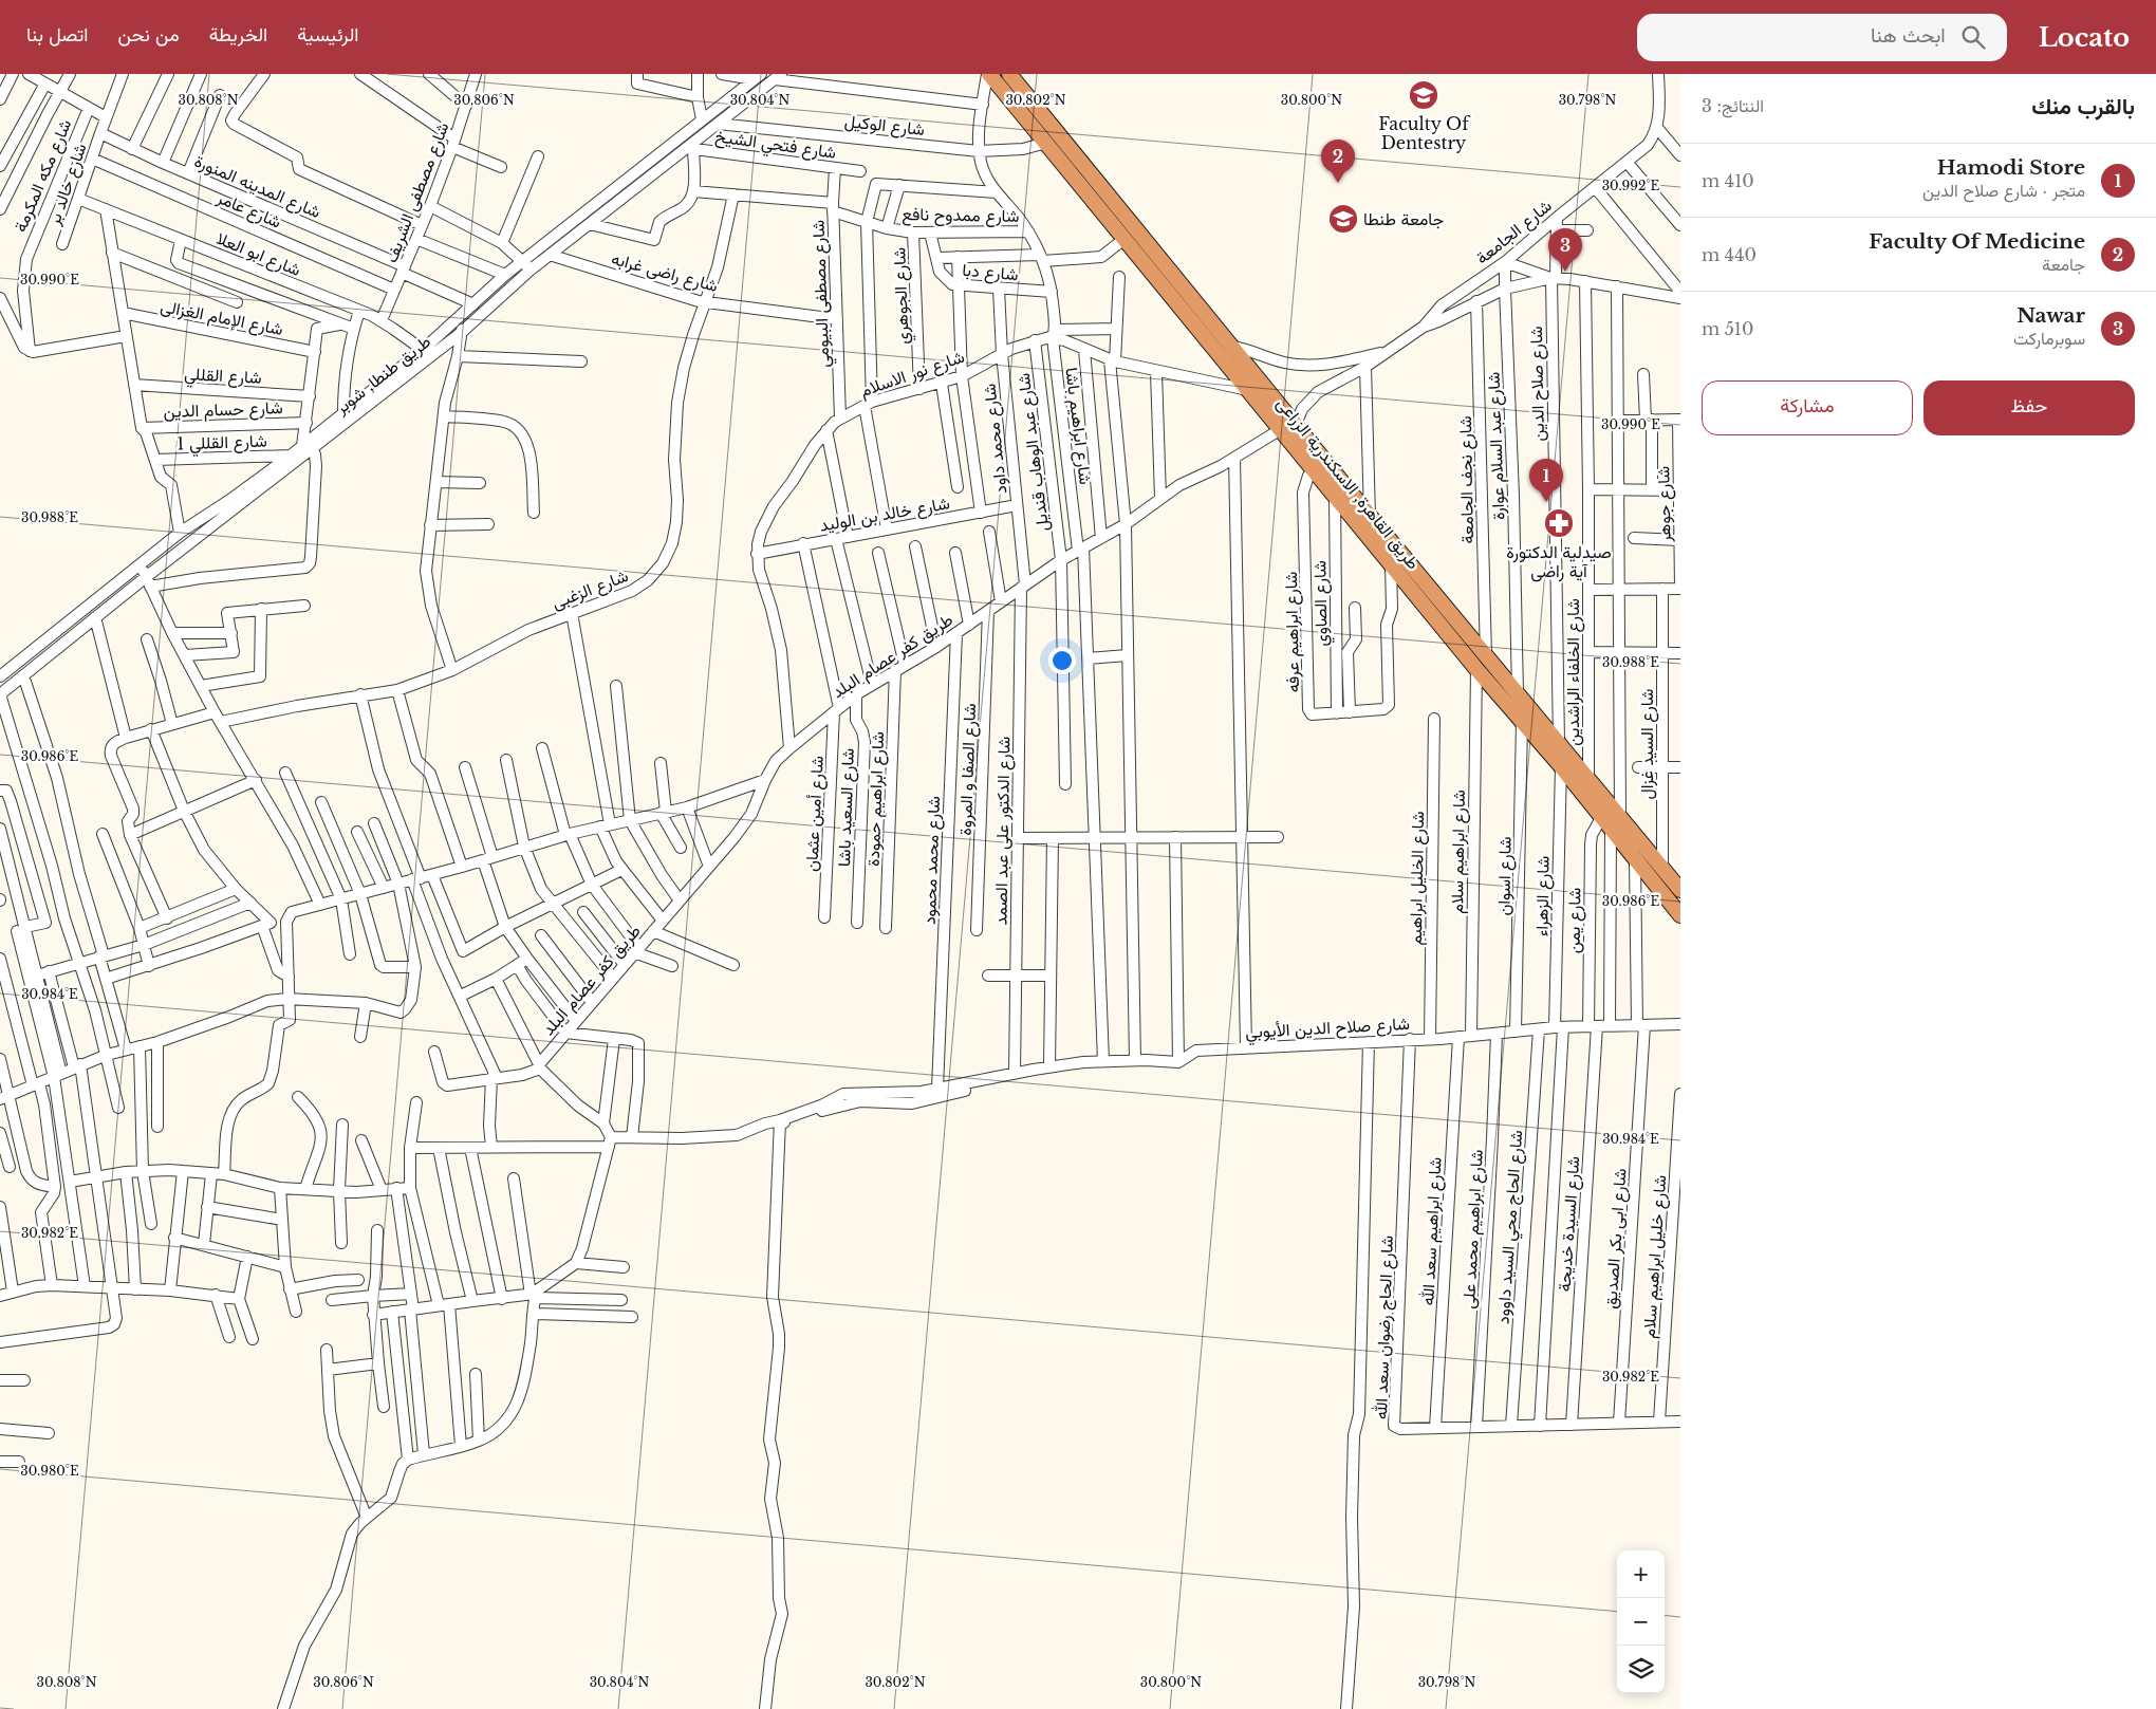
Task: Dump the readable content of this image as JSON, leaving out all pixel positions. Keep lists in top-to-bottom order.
{
  "streets": {
    "highway": ["طريق القاهرة, الاسكندرية الزراعى"],
    "street": [
      "شارع الوكيل",
      "شارع فتحي الشيخ",
      "شارع مكه المكرمة",
      "شارع خالد بر",
      "شارع المدينه المنورة",
      "شارع مصطفى الشريف",
      "شارع عامر",
      "شارع ممدوح نافع",
      "شارع الجامعة",
      "شارع ابو العلا",
      "شارع راضى غرابه",
      "شارع دبا",
      "شارع مصطفى البيومي",
      "شارع الجوهري",
      "شارع الإمام الغزالى",
      "شارع نور الاسلام",
      "طريق طنطا, شوبر",
      "شارع القللي",
      "شارع صلاح الدين",
      "شارع حسام الدين",
      "شارع ابراهيم باشا",
      "شارع محمد داود",
      "شارع القللي 1",
      "شارع عبد السلام عوارة",
      "شارع عبد الوهاب قنديل",
      "شارع نجف الجامعة",
      "شارع جوهر",
      "شارع خالد بن الوليد",
      "شارع الزغبى",
      "شارع الصاوي",
      "شارع ابراهيم عرفه",
      "طريق كفر عصام البلد",
      "شارع الخلفاء الراشدين",
      "شارع السيد غزال",
      "شارع الصفا و المروة",
      "شارع ابراهيم حمودة",
      "شارع السعيد باشا",
      "شارع أمين عثمان",
      "شارع الدكتور على عبد الصمد",
      "شارع ابراهيم سلام",
      "شارع محمد محمود",
      "شارع اسوان",
      "شارع الخليل ابراهيم",
      "شارع الزهراء",
      "شارع يمن",
      "شارع صلاح الدين الأيوبي",
      "شارع السيدة خديجة",
      "شارع الحاج محي السيد داوود",
      "شارع ابراهيم محمد على",
      "شارع ابراهيم سعد الله",
      "شارع ابى بكر الصديق",
      "شارع خليل ابراهيم سلام",
      "شارع الحاج رضوان سعد الله"
    ]
  },
  "crossings": [
    ["شارع الوكيل", "طريق طنطا, شوبر"],
    ["شارع الوكيل", "شارع ابراهيم باشا"],
    ["شارع الوكيل", "طريق القاهرة, الاسكندرية الزراعى"],
    ["شارع فتحي الشيخ", "شارع مصطفى البيومي"],
    ["شارع فتحي الشيخ", "طريق طنطا, شوبر"],
    ["شارع خالد بر", "شارع المدينه المنورة"],
    ["شارع خالد بر", "شارع عامر"],
    ["شارع خالد بر", "شارع ابو العلا"],
    ["شارع المدينه المنورة", "شارع مصطفى الشريف"],
    ["شارع المدينه المنورة", "طريق طنطا, شوبر"],
    ["شارع مصطفى الشريف", "شارع عامر"],
    ["شارع مصطفى الشريف", "شارع ابو العلا"],
    ["شارع ممدوح نافع", "شارع دبا"],
    ["شارع ممدوح نافع", "شارع مصطفى البيومي"],
    ["شارع ممدوح نافع", "شارع الجوهري"],
    ["شارع ممدوح نافع", "شارع ابراهيم باشا"],
    ["شارع ممدوح نافع", "شارع الزغبى"],
    ["شارع الجامعة", "شارع صلاح الدين"],
    ["شارع الجامعة", "شارع عبد السلام عوارة"],
    ["شارع الجامعة", "طريق القاهرة, الاسكندرية الزراعى"],
    ["شارع ابو العلا", "طريق طنطا, شوبر"],
    ["شارع راضى غرابه", "شارع مصطفى البيومي"],
    ["شارع راضى غرابه", "طريق طنطا, شوبر"],
    ["شارع راضى غرابه", "شارع الزغبى"],
    ["شارع دبا", "شارع ابراهيم باشا"],
    ["شارع دبا", "شارع محمد داود"],
    ["شارع مصطفى البيومي", "شارع نور الاسلام"],
    ["شارع الجوهري", "شارع نور الاسلام"],
    ["شارع نور الاسلام", "شارع ابراهيم باشا"],
    ["شارع نور الاسلام", "شارع محمد داود"],
    ["شارع نور الاسلام", "شارع عبد الوهاب قنديل"],
    ["شارع نور الاسلام", "طريق القاهرة, الاسكندرية الزراعى"],
    ["شارع نور الاسلام", "شارع خالد بن الوليد"],
    ["شارع نور الاسلام", "طريق كفر عصام البلد"],
    ["طريق طنطا, شوبر", "شارع القللي 1"],
    ["شارع صلاح الدين", "طريق القاهرة, الاسكندرية الزراعى"],
    ["شارع ابراهيم باشا", "طريق كفر عصام البلد"],
    ["شارع محمد داود", "شارع خالد بن الوليد"],
    ["شارع محمد داود", "طريق كفر عصام البلد"],
    ["شارع محمد داود", "شارع الدكتور على عبد الصمد"],
    ["شارع عبد السلام عوارة", "طريق القاهرة, الاسكندرية الزراعى"],
    ["شارع عبد الوهاب قنديل", "طريق كفر عصام البلد"],
    ["شارع نجف الجامعة", "طريق القاهرة, الاسكندرية الزراعى"],
    ["طريق القاهرة, الاسكندرية الزراعى", "شارع الصاوي"],
    ["طريق القاهرة, الاسكندرية الزراعى", "شارع ابراهيم عرفه"],
    ["طريق القاهرة, الاسكندرية الزراعى", "طريق كفر عصام البلد"],
    ["طريق القاهرة, الاسكندرية الزراعى", "شارع الخلفاء الراشدين"],
    ["طريق القاهرة, الاسكندرية الزراعى", "شارع السيد غزال"],
    ["طريق القاهرة, الاسكندرية الزراعى", "شارع ابراهيم سلام"],
    ["طريق القاهرة, الاسكندرية الزراعى", "شارع اسوان"],
    ["طريق القاهرة, الاسكندرية الزراعى", "شارع الزهراء"],
    ["طريق القاهرة, الاسكندرية الزراعى", "شارع يمن"],
    ["طريق القاهرة, الاسكندرية الزراعى", "شارع ابى بكر الصديق"],
    ["شارع خالد بن الوليد", "شارع أمين عثمان"],
    ["شارع الصاوي", "شارع ابراهيم عرفه"],
    ["طريق كفر عصام البلد", "شارع الصفا و المروة"],
    ["طريق كفر عصام البلد", "شارع ابراهيم حمودة"],
    ["طريق كفر عصام البلد", "شارع السعيد باشا"],
    ["طريق كفر عصام البلد", "شارع أمين عثمان"],
    ["طريق كفر عصام البلد", "شارع الدكتور على عبد الصمد"],
    ["طريق كفر عصام البلد", "شارع محمد محمود"],
    ["شارع ابراهيم سلام", "شارع صلاح الدين الأيوبي"],
    ["شارع اسوان", "شارع صلاح الدين الأيوبي"],
    ["شارع الخليل ابراهيم", "شارع صلاح الدين الأيوبي"],
    ["شارع الزهراء", "شارع صلاح الدين الأيوبي"],
    ["شارع الزهراء", "شارع الحاج رضوان سعد الله"],
    ["شارع يمن", "شارع صلاح الدين الأيوبي"],
    ["شارع يمن", "شارع السيدة خديجة"],
    ["شارع صلاح الدين الأيوبي", "شارع السيدة خديجة"],
    ["شارع صلاح الدين الأيوبي", "شارع الحاج محي السيد داوود"],
    ["شارع صلاح الدين الأيوبي", "شارع ابراهيم محمد على"],
    ["شارع صلاح الدين الأيوبي", "شارع ابراهيم سعد الله"],
    ["شارع صلاح الدين الأيوبي", "شارع ابى بكر الصديق"],
    ["شارع صلاح الدين الأيوبي", "شارع الحاج رضوان سعد الله"],
    ["شارع السيدة خديجة", "شارع الحاج رضوان سعد الله"],
    ["شارع الحاج محي السيد داوود", "شارع الحاج رضوان سعد الله"],
    ["شارع ابراهيم محمد على", "شارع الحاج رضوان سعد الله"],
    ["شارع ابراهيم سعد الله", "شارع الحاج رضوان سعد الله"],
    ["شارع ابى بكر الصديق", "شارع الحاج رضوان سعد الله"],
    ["شارع خليل ابراهيم سلام", "شارع الحاج رضوان سعد الله"]
  ],
  "places": {
    "school or university": ["Faculty Of Dentestry", "جامعة طنطا"],
    "pharmacy": ["صيدلية الدكتورة آية راضى"]
  },
  "page": {
    "header": "Locato",
    "search": "ابحث هنا",
    "nav": [
      "الرئيسية",
      "الخريطة",
      "من نحن",
      "اتصل بنا"
    ],
    "heading": ["بالقرب منك", "النتائج: 3"],
    "pins": ["2", "3", "1"],
    "list": [
      {
        "mark": "1",
        "name": "Hamodi Store",
        "note": "متجر · شارع صلاح الدين",
        "value": "410 m"
      },
      {
        "mark": "2",
        "name": "Faculty Of Medicine",
        "note": "جامعة",
        "value": "440 m"
      },
      {
        "mark": "3",
        "name": "Nawar",
        "note": "سوبرماركت",
        "value": "510 m"
      }
    ],
    "buttons": ["حفظ", "مشاركة"],
    "map_buttons": ["+", "−"]
  },
  "coordinates": [
    "30.808°N",
    "30.806°N",
    "30.804°N",
    "30.802°N",
    "30.800°N",
    "30.798°N",
    "30.992°E",
    "30.990°E",
    "30.988°E",
    "30.986°E",
    "30.984°E",
    "30.982°E",
    "30.980°E"
  ]
}
